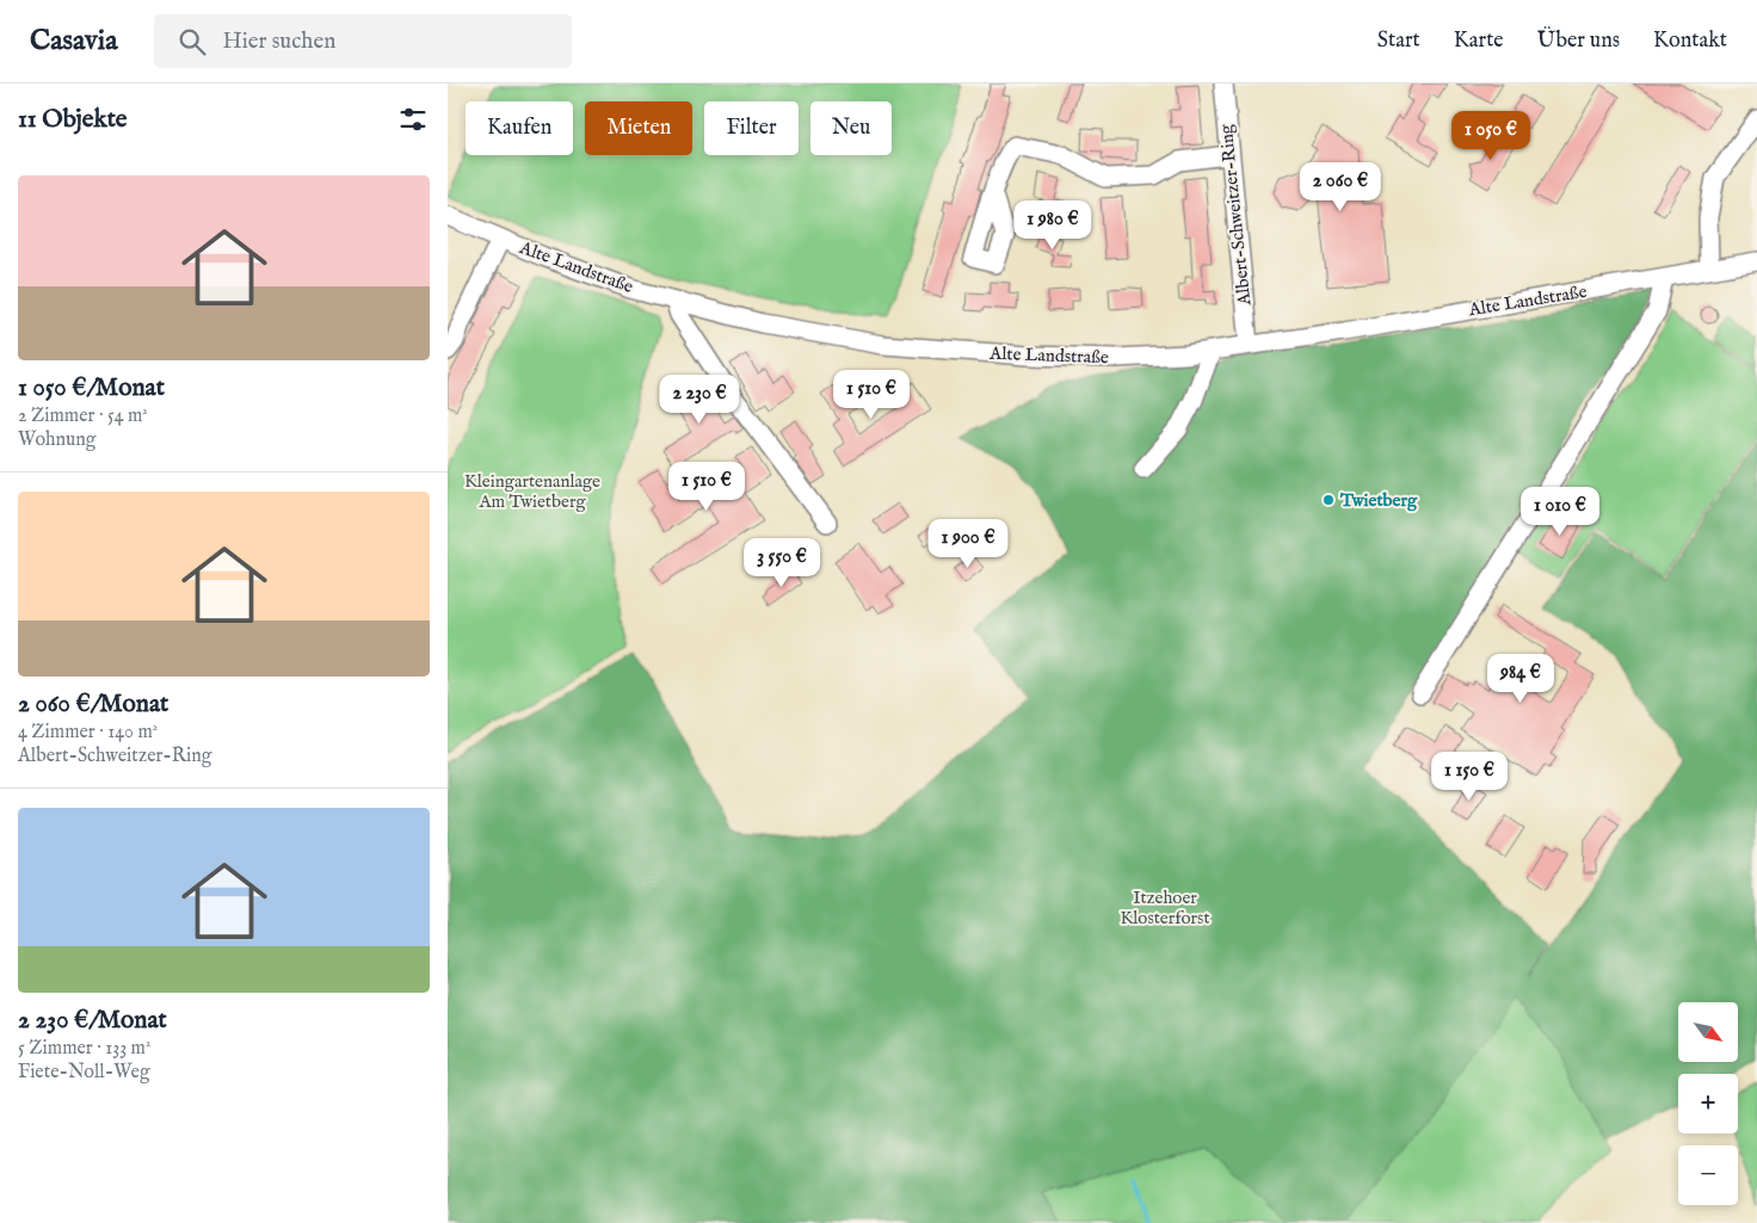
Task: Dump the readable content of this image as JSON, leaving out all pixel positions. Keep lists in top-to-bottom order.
{
  "streets": {
    "street": ["Albert-Schweitzer-Ring", "Alte Landstraße"]
  },
  "crossings": [
    ["Albert-Schweitzer-Ring", "Alte Landstraße"]
  ],
  "parks": ["Kleingartenanlage Am Twietberg", "Itzehoer Klosterforst"],
  "places": ["Twietberg"],
  "north": "bottom right",
  "page": {
    "header": "Casavia",
    "search": "Hier suchen",
    "nav": [
      "Start",
      "Karte",
      "Über uns",
      "Kontakt"
    ],
    "heading": "11 Objekte",
    "chip": [
      "Kaufen",
      "Mieten",
      "Filter",
      "Neu"
    ],
    "price": [
      "1 050 €",
      "2 060 €",
      "1 980 €",
      "1 510 €",
      "2 230 €",
      "1 510 €",
      "1 010 €",
      "1 900 €",
      "3 550 €",
      "984 €",
      "1 150 €"
    ],
    "list": [
      {
        "name": "1 050 €/Monat",
        "note": "2 Zimmer · 54 m² · Wohnung"
      },
      {
        "name": "2 060 €/Monat",
        "note": "4 Zimmer · 140 m² · Albert-Schweitzer-Ring"
      },
      {
        "name": "2 230 €/Monat",
        "note": "5 Zimmer · 133 m² · Fiete-Noll-Weg"
      }
    ],
    "map_buttons": ["+", "−"]
  }
}
